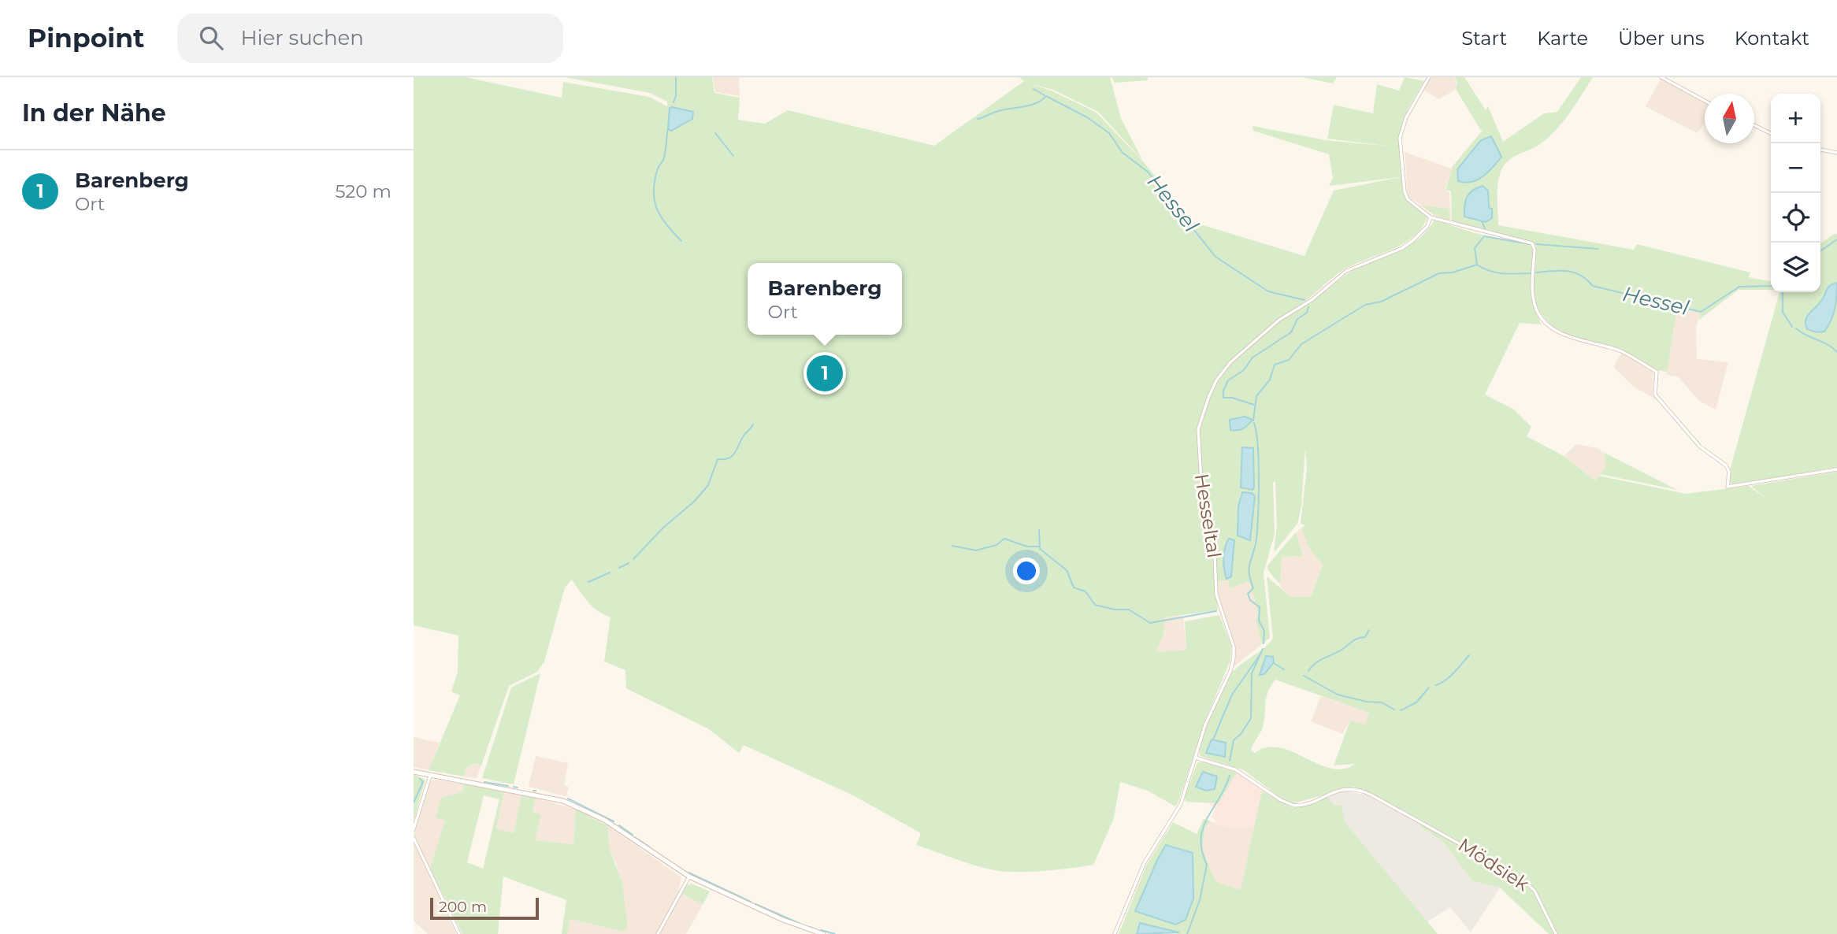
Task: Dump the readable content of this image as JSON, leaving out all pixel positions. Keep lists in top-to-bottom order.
{
  "streets": {
    "street": ["Hesseltal", "Mödsiek"]
  },
  "crossings": [
    ["Hesseltal", "Mödsiek"]
  ],
  "water": ["Hessel"],
  "scale_bar": "200 m",
  "north": "top",
  "page": {
    "header": "Pinpoint",
    "search": "Hier suchen",
    "nav": [
      "Start",
      "Karte",
      "Über uns",
      "Kontakt"
    ],
    "heading": "In der Nähe",
    "map_buttons": ["+", "−"],
    "list": [
      {
        "mark": "1",
        "name": "Barenberg",
        "note": "Ort",
        "value": "520 m"
      }
    ],
    "popup": ["Barenberg", "Ort"],
    "pins": "1",
    "scale": "200 m"
  }
}
